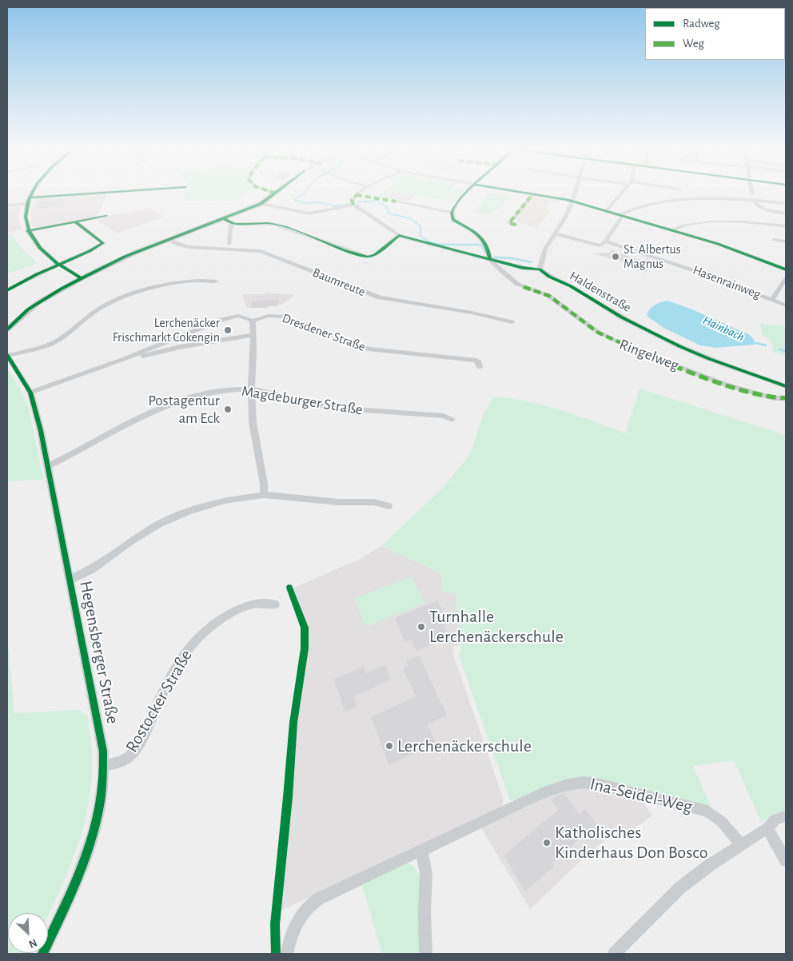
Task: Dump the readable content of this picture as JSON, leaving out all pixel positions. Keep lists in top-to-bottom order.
{
  "streets": {
    "street": [
      "Baumreute",
      "Hasenrainweg",
      "Haldenstraße",
      "Dresdener Straße",
      "Ringelweg",
      "Magdeburger Straße",
      "Hegensberger Straße",
      "Rostocker Straße",
      "Ina-Seidel-Weg"
    ]
  },
  "crossings": [
    ["Haldenstraße", "Ringelweg"],
    ["Dresdener Straße", "Hegensberger Straße"],
    ["Magdeburger Straße", "Hegensberger Straße"],
    ["Hegensberger Straße", "Rostocker Straße"]
  ],
  "water": ["Hainbach"],
  "places": [
    "St. Albertus Magnus",
    "Lerchenäcker Frischmarkt Cokengin",
    "Postagentur am Eck",
    "Turnhalle Lerchenäckerschule",
    "Lerchenäckerschule",
    "Katholisches Kinderhaus Don Bosco"
  ],
  "legend": ["Radweg", "Weg"],
  "north": "bottom right"
}
